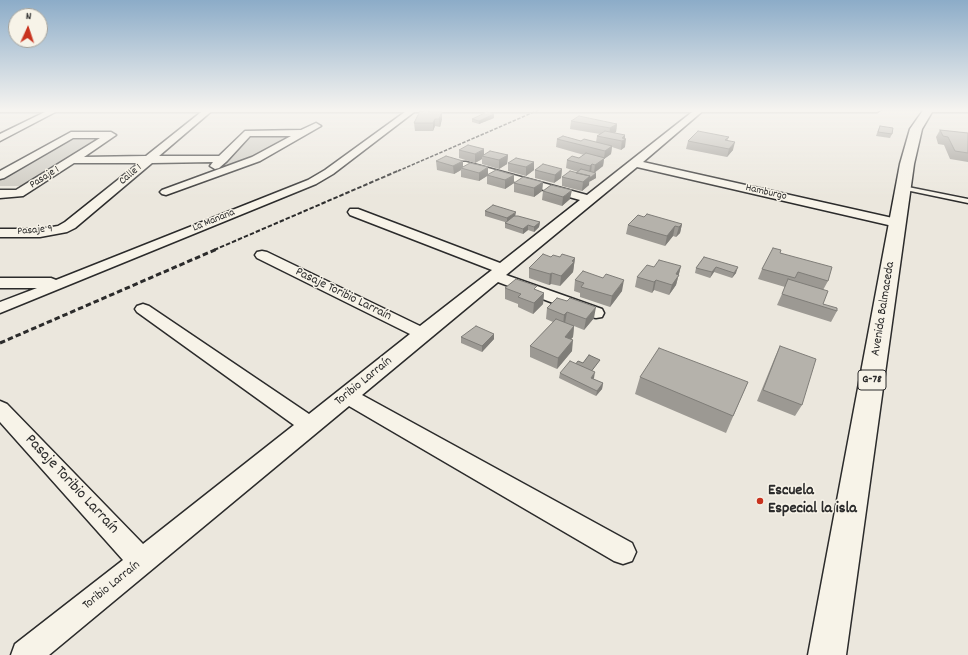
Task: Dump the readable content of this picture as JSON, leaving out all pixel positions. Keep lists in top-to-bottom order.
{
  "streets": {
    "main road": ["Avenida Balmaceda", "G-78"],
    "street": [
      "Calle 1",
      "Pasaje 1",
      "Hamburgo",
      "La Manana",
      "Pasaje 9",
      "Pasaje Toribio Larraín",
      "Toribio Larraín"
    ]
  },
  "crossings": [
    ["Calle 1", "Pasaje 9"],
    ["Hamburgo", "Avenida Balmaceda"],
    ["Hamburgo", "Toribio Larraín"],
    ["Pasaje Toribio Larraín", "Toribio Larraín"]
  ],
  "places": ["Escuela Especial la isla"],
  "north": "top"
}
